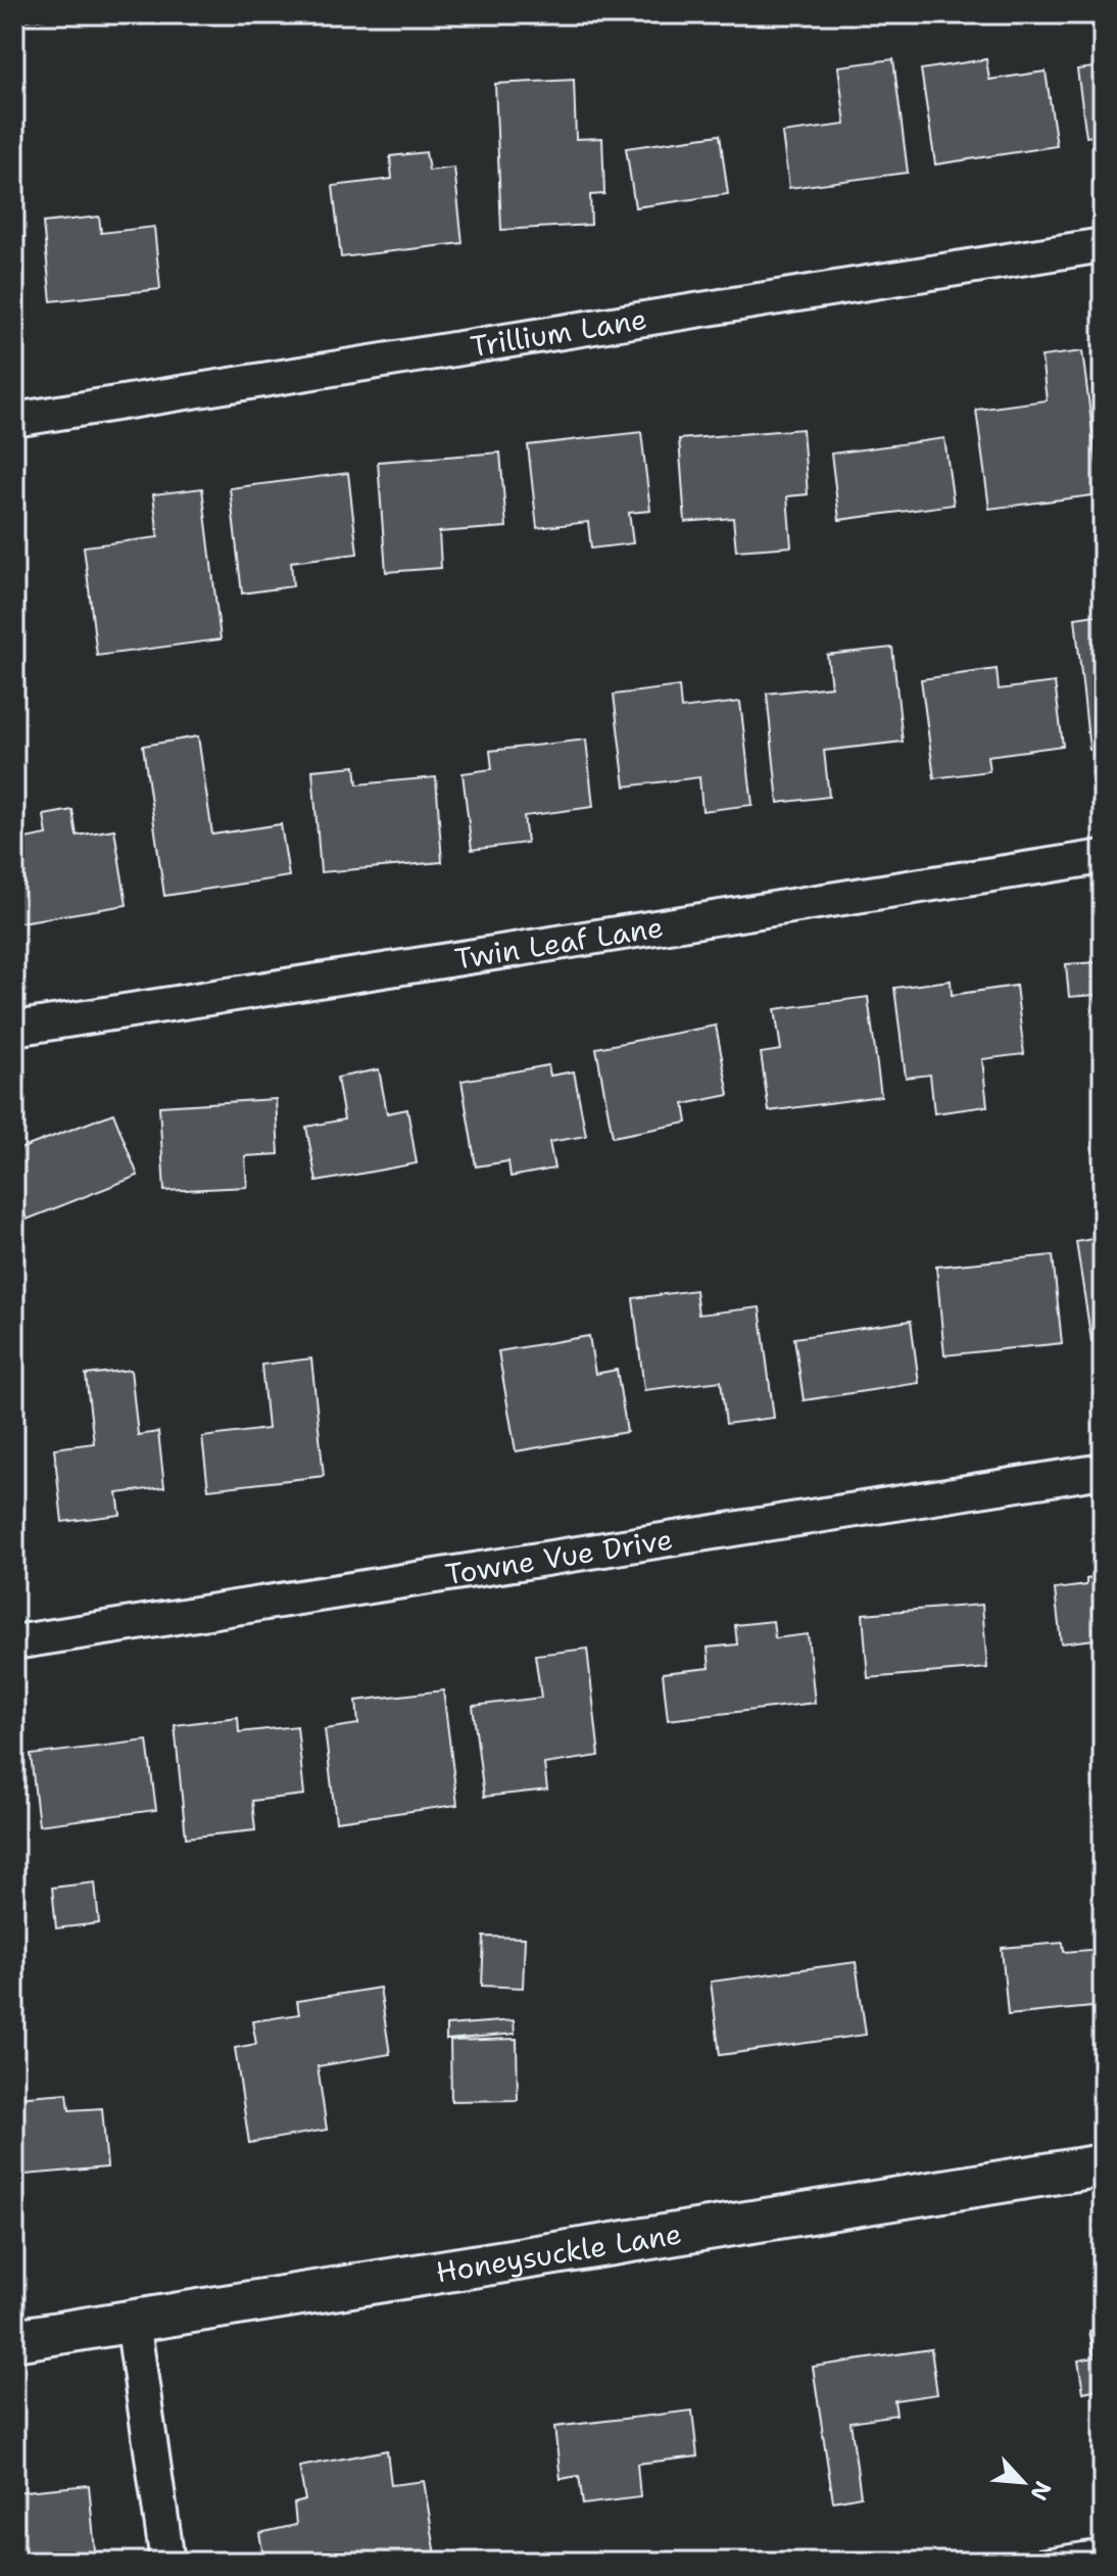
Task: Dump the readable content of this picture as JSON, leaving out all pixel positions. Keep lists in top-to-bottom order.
{
  "streets": {
    "street": [
      "Trillium Lane",
      "Twin Leaf Lane",
      "Towne Vue Drive",
      "Honeysuckle Lane"
    ]
  },
  "north": "bottom right"
}
